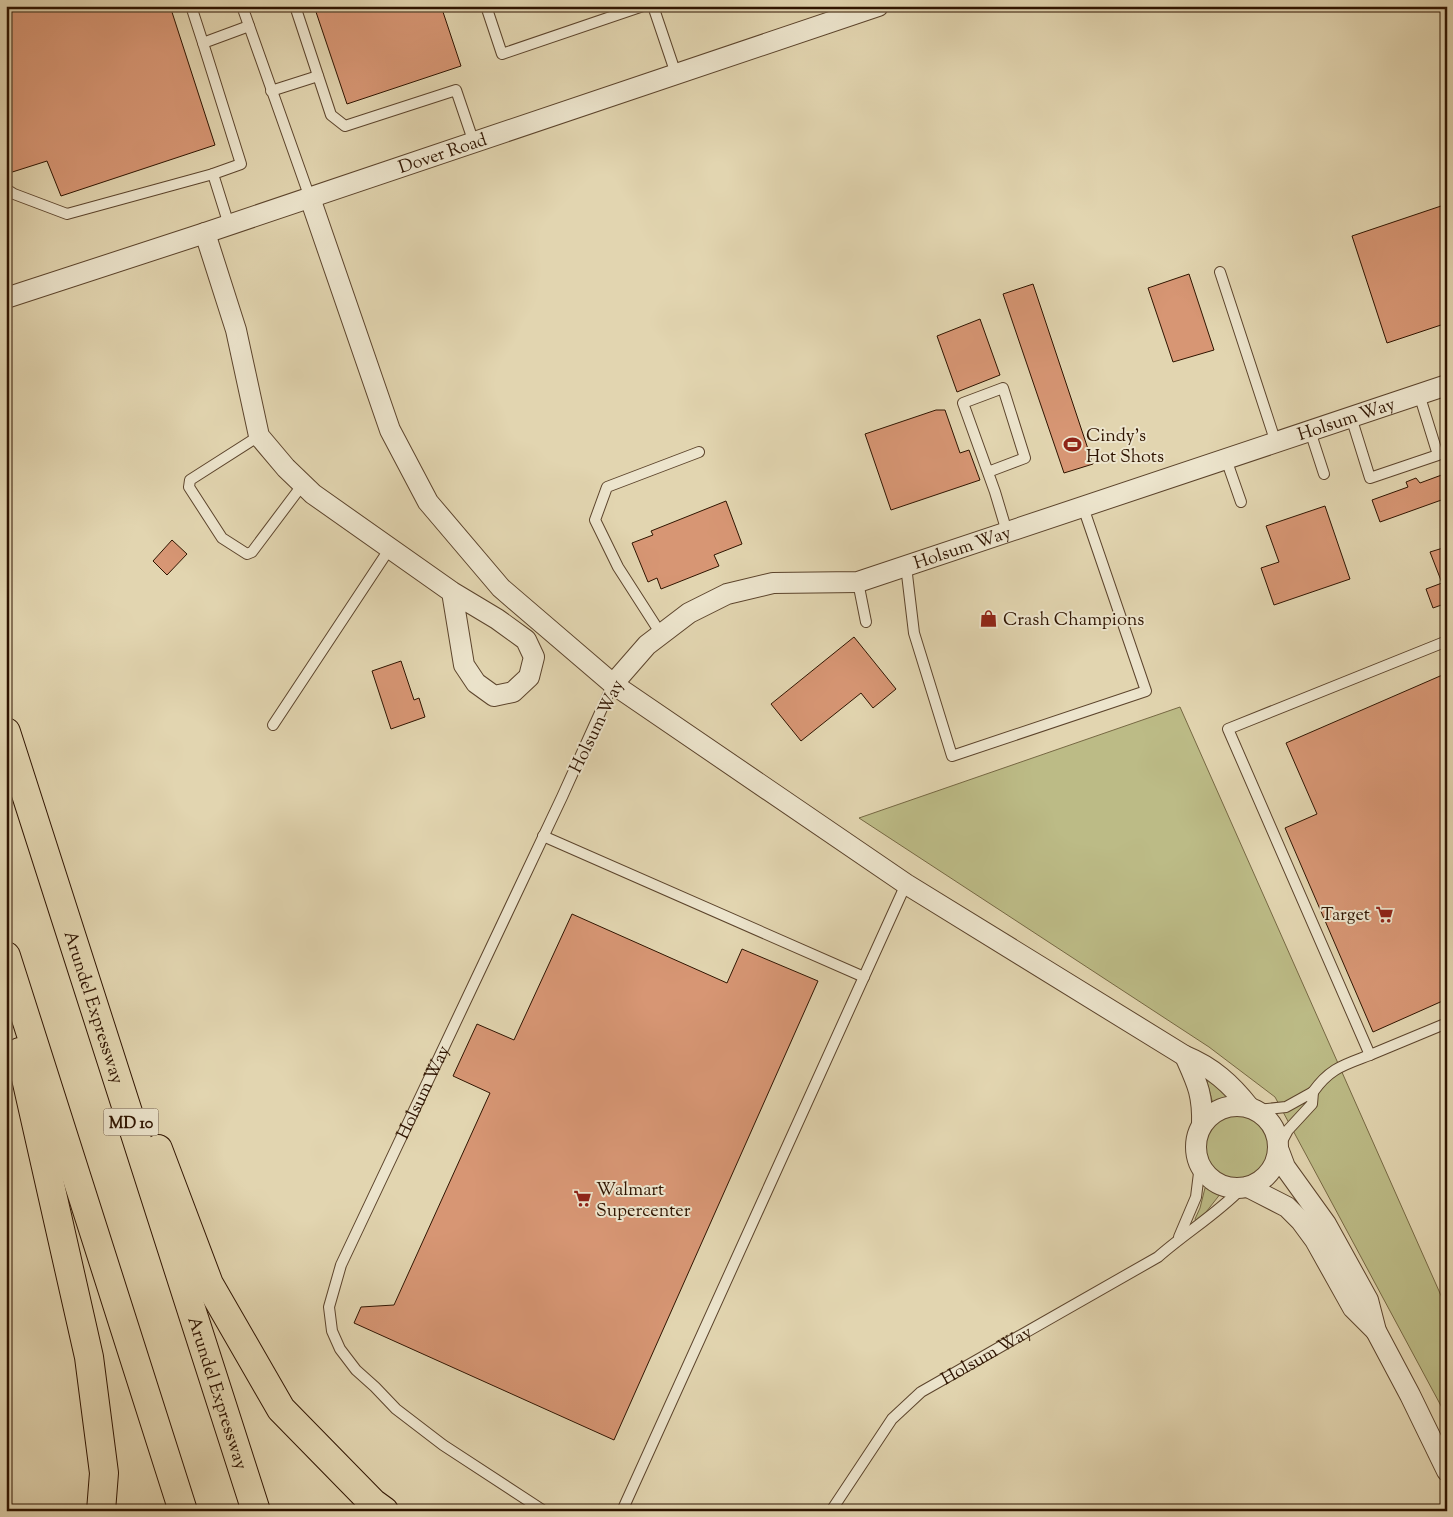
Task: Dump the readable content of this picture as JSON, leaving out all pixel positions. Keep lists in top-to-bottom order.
{
  "streets": {
    "highway": ["Arundel Expressway", "MD 10"],
    "street": ["Dover Road", "Holsum Way"]
  },
  "places": {
    "sports": ["Cindy's Hot Shots"],
    "shop": ["Crash Champions"],
    "supermarket": ["Target", "Walmart Supercenter"]
  }
}
